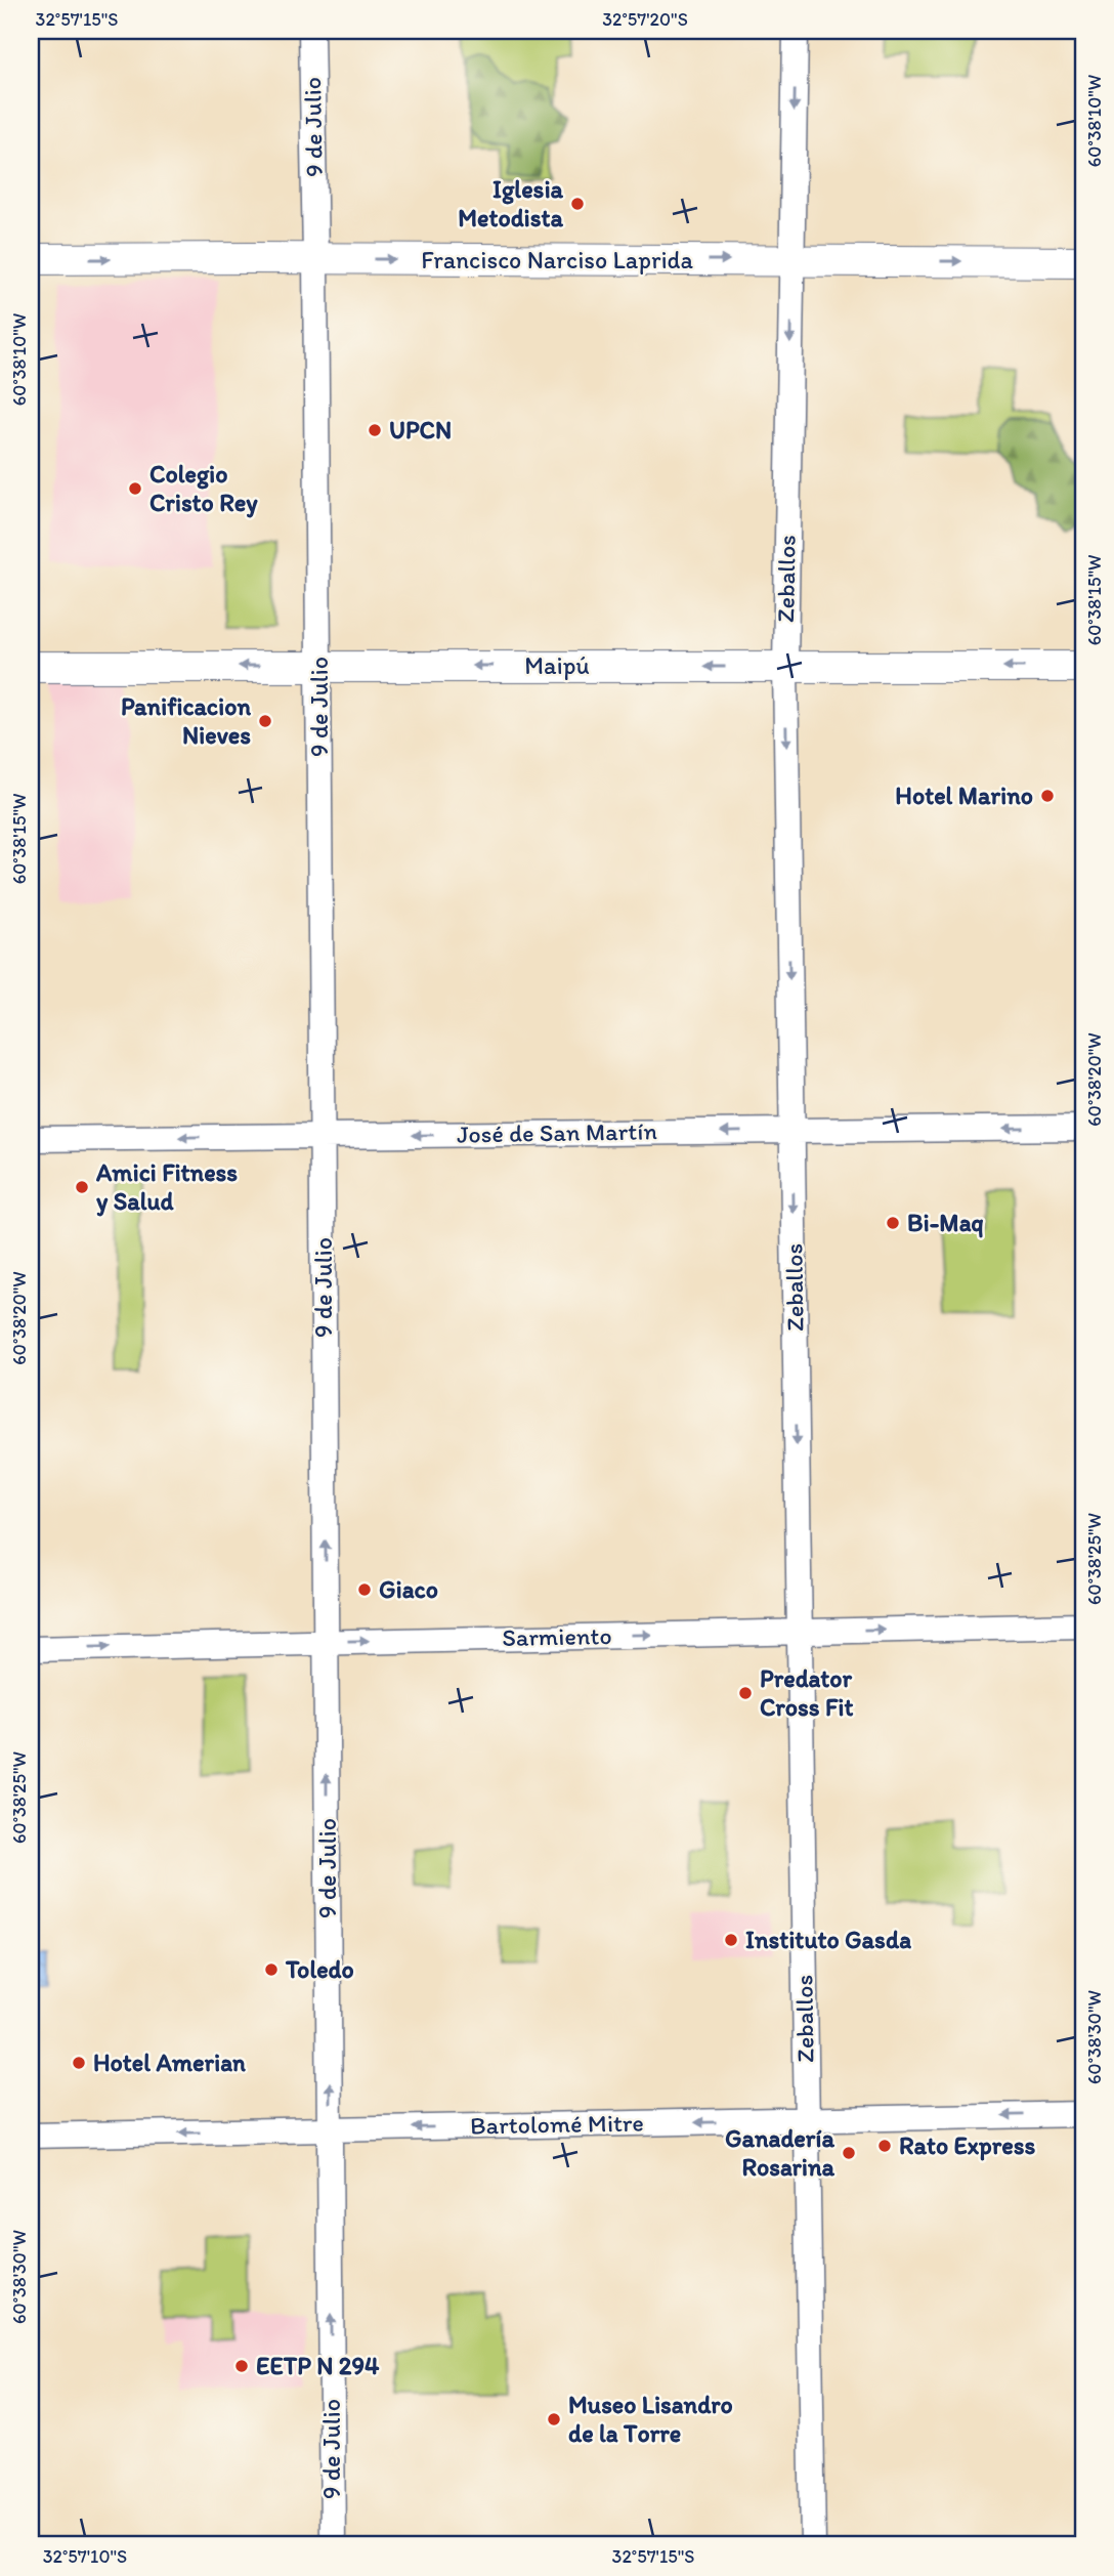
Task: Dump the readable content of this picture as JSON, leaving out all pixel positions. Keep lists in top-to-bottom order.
{
  "streets": {
    "main road": ["Francisco Narciso Laprida", "Maipú"],
    "street": [
      "9 de Julio",
      "Zeballos",
      "José de San Martín",
      "Sarmiento",
      "Bartolomé Mitre"
    ]
  },
  "crossings": [
    ["9 de Julio", "Francisco Narciso Laprida"],
    ["9 de Julio", "Maipú"],
    ["9 de Julio", "José de San Martín"],
    ["9 de Julio", "Sarmiento"],
    ["9 de Julio", "Bartolomé Mitre"],
    ["Francisco Narciso Laprida", "Zeballos"],
    ["Zeballos", "Maipú"],
    ["Zeballos", "José de San Martín"],
    ["Zeballos", "Sarmiento"],
    ["Zeballos", "Bartolomé Mitre"]
  ],
  "one_way": [
    "9 de Julio",
    "Francisco Narciso Laprida",
    "Zeballos",
    "Maipú",
    "José de San Martín",
    "Sarmiento",
    "Bartolomé Mitre"
  ],
  "places": [
    "Iglesia Metodista",
    "UPCN",
    "Colegio Cristo Rey",
    "Panificacion Nieves",
    "Hotel Marino",
    "Amici Fitness y Salud",
    "Bi-Maq",
    "Giaco",
    "Predator Cross Fit",
    "Instituto Gasda",
    "Toledo",
    "Hotel Amerian",
    "Rato Express",
    "Ganadería Rosarina",
    "EETP N 294",
    "Museo Lisandro de la Torre"
  ],
  "coordinates": [
    "32°57'15\"S",
    "32°57'20\"S",
    "60°38'10\"W",
    "60°38'15\"W",
    "60°38'20\"W",
    "60°38'25\"W",
    "60°38'30\"W",
    "32°57'10\"S"
  ]
}
